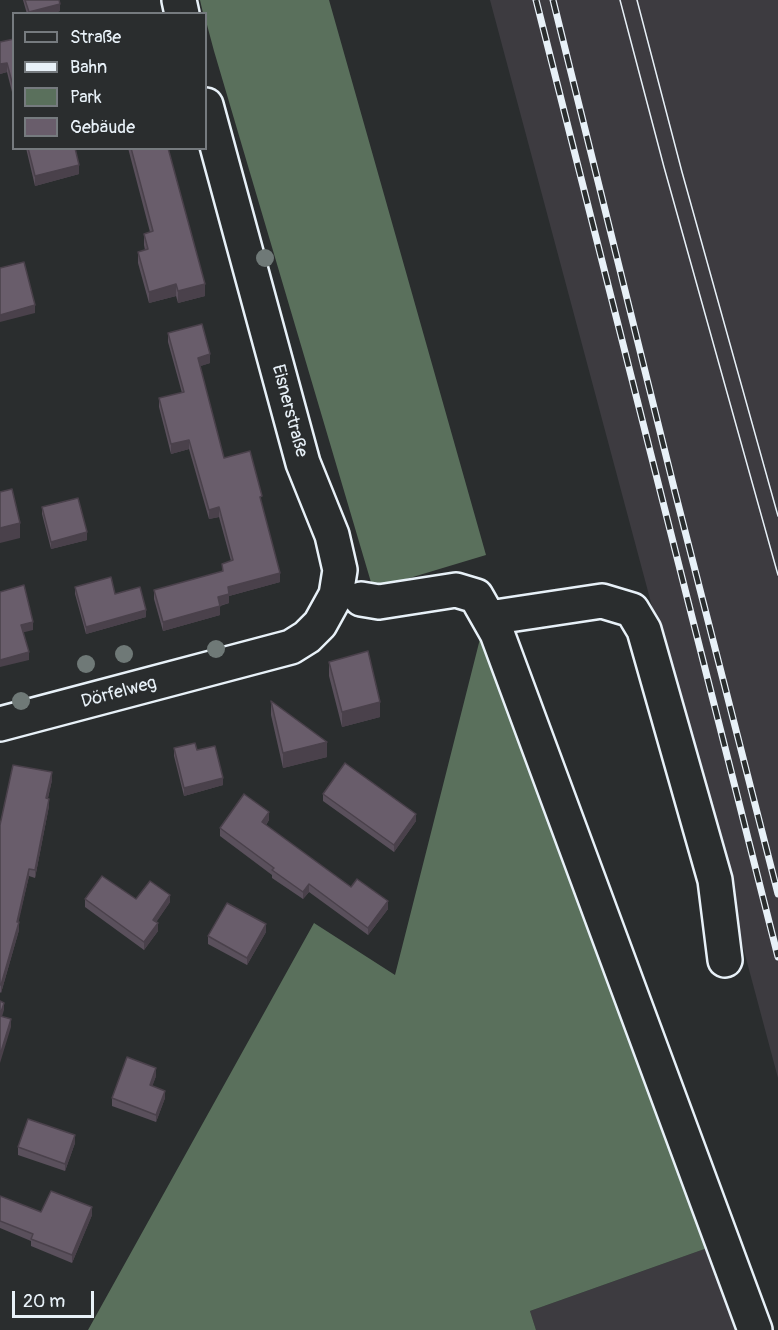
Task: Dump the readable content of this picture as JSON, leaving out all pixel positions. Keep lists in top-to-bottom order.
{
  "streets": {
    "street": ["Eisnerstraße", "Dörfelweg"]
  },
  "crossings": [
    ["Eisnerstraße", "Dörfelweg"]
  ],
  "legend": [
    "Straße",
    "Bahn",
    "Park",
    "Gebäude"
  ],
  "scale_bar": "20 m"
}
